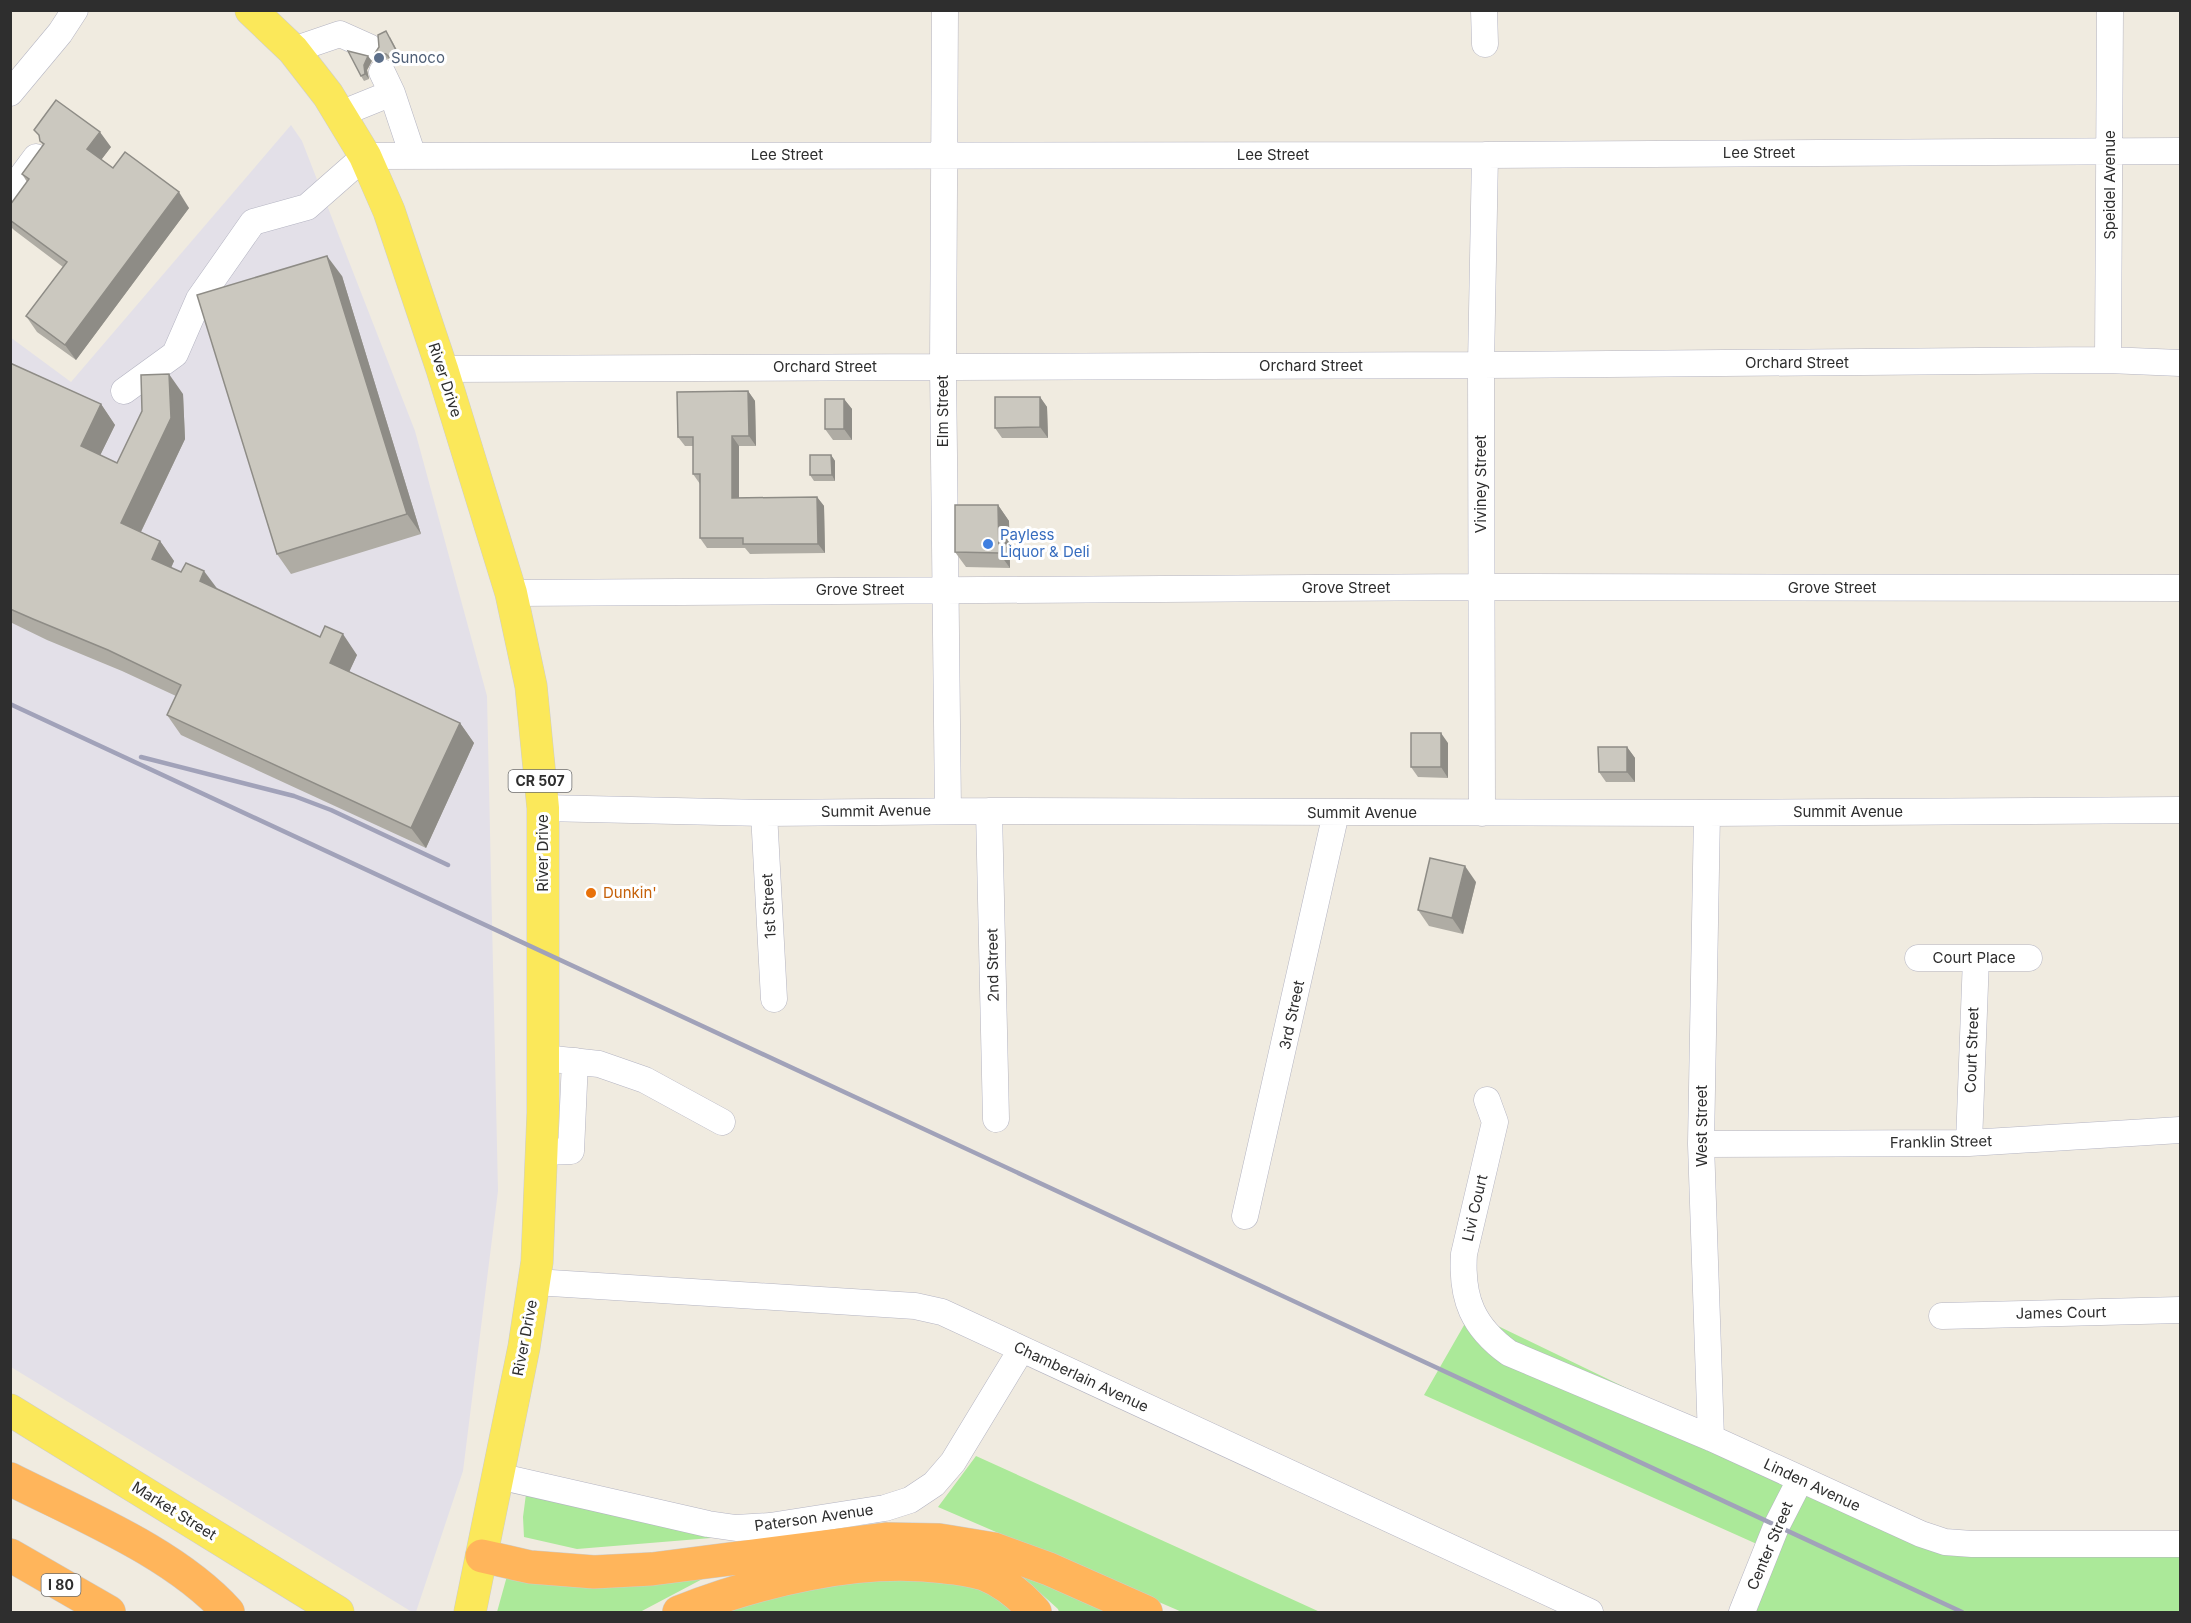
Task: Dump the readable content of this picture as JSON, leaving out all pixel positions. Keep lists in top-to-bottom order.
{
  "streets": {
    "highway": ["I 80"],
    "main road": ["River Drive", "CR 507", "Market Street"],
    "street": [
      "Lee Street",
      "Speidel Avenue",
      "Orchard Street",
      "Elm Street",
      "Viviney Street",
      "Grove Street",
      "Summit Avenue",
      "1st Street",
      "Court Place",
      "2nd Street",
      "3rd Street",
      "Court Street",
      "West Street",
      "Franklin Street",
      "Livi Court",
      "James Court",
      "Chamberlain Avenue",
      "Linden Avenue",
      "Paterson Avenue",
      "Center Street"
    ]
  },
  "crossings": [
    ["Lee Street", "Speidel Avenue"],
    ["Lee Street", "River Drive"],
    ["Lee Street", "Elm Street"],
    ["Lee Street", "Viviney Street"],
    ["Speidel Avenue", "Orchard Street"],
    ["Orchard Street", "River Drive"],
    ["Orchard Street", "Elm Street"],
    ["Orchard Street", "Viviney Street"],
    ["River Drive", "Grove Street"],
    ["River Drive", "Summit Avenue"],
    ["River Drive", "Chamberlain Avenue"],
    ["River Drive", "Paterson Avenue"],
    ["Elm Street", "Grove Street"],
    ["Elm Street", "Summit Avenue"],
    ["Viviney Street", "Grove Street"],
    ["Viviney Street", "Summit Avenue"],
    ["Summit Avenue", "1st Street"],
    ["Summit Avenue", "2nd Street"],
    ["Summit Avenue", "3rd Street"],
    ["Summit Avenue", "West Street"],
    ["Court Place", "Court Street"],
    ["Court Street", "Franklin Street"],
    ["West Street", "Franklin Street"],
    ["West Street", "Linden Avenue"],
    ["Livi Court", "Linden Avenue"],
    ["Chamberlain Avenue", "Paterson Avenue"],
    ["Linden Avenue", "Center Street"]
  ],
  "places": ["Sunoco", "Payless Liquor & Deli", "Dunkin'"]
}
